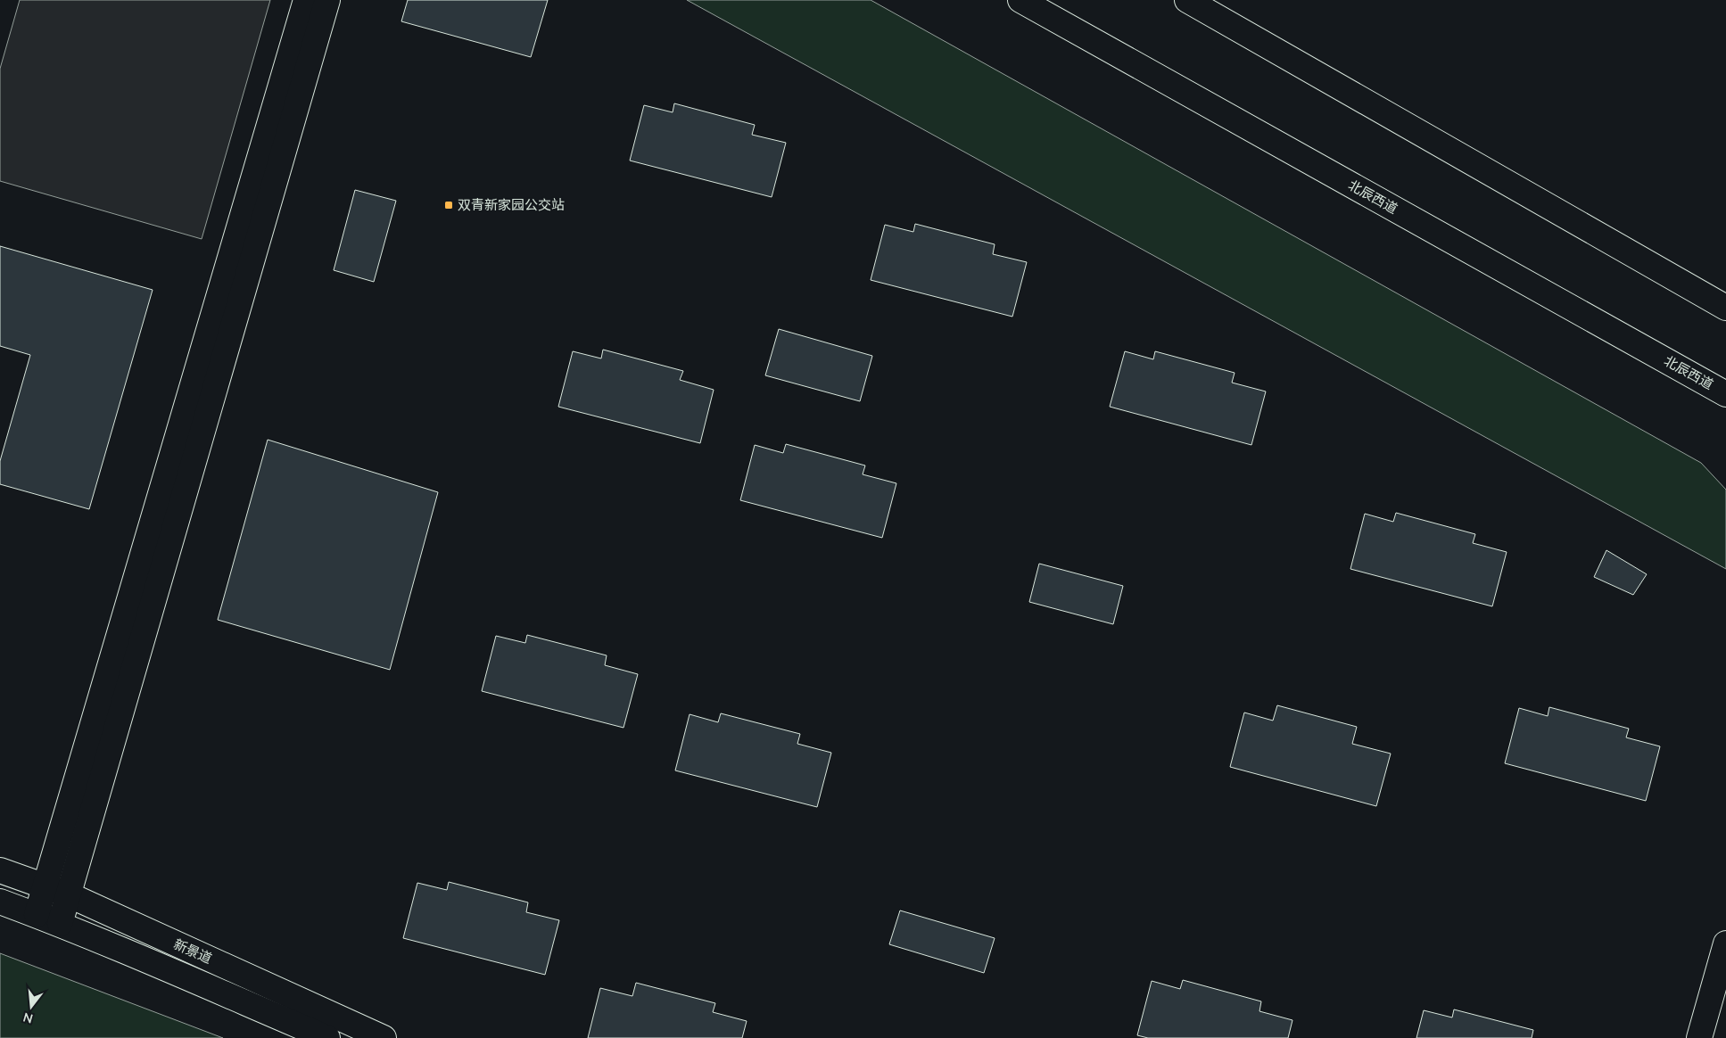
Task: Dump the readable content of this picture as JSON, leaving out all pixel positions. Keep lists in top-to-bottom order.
{
  "streets": {
    "street": ["北辰西道", "新景道"]
  },
  "places": {
    "transit": ["双青新家园公交站"]
  },
  "north": "bottom"
}
